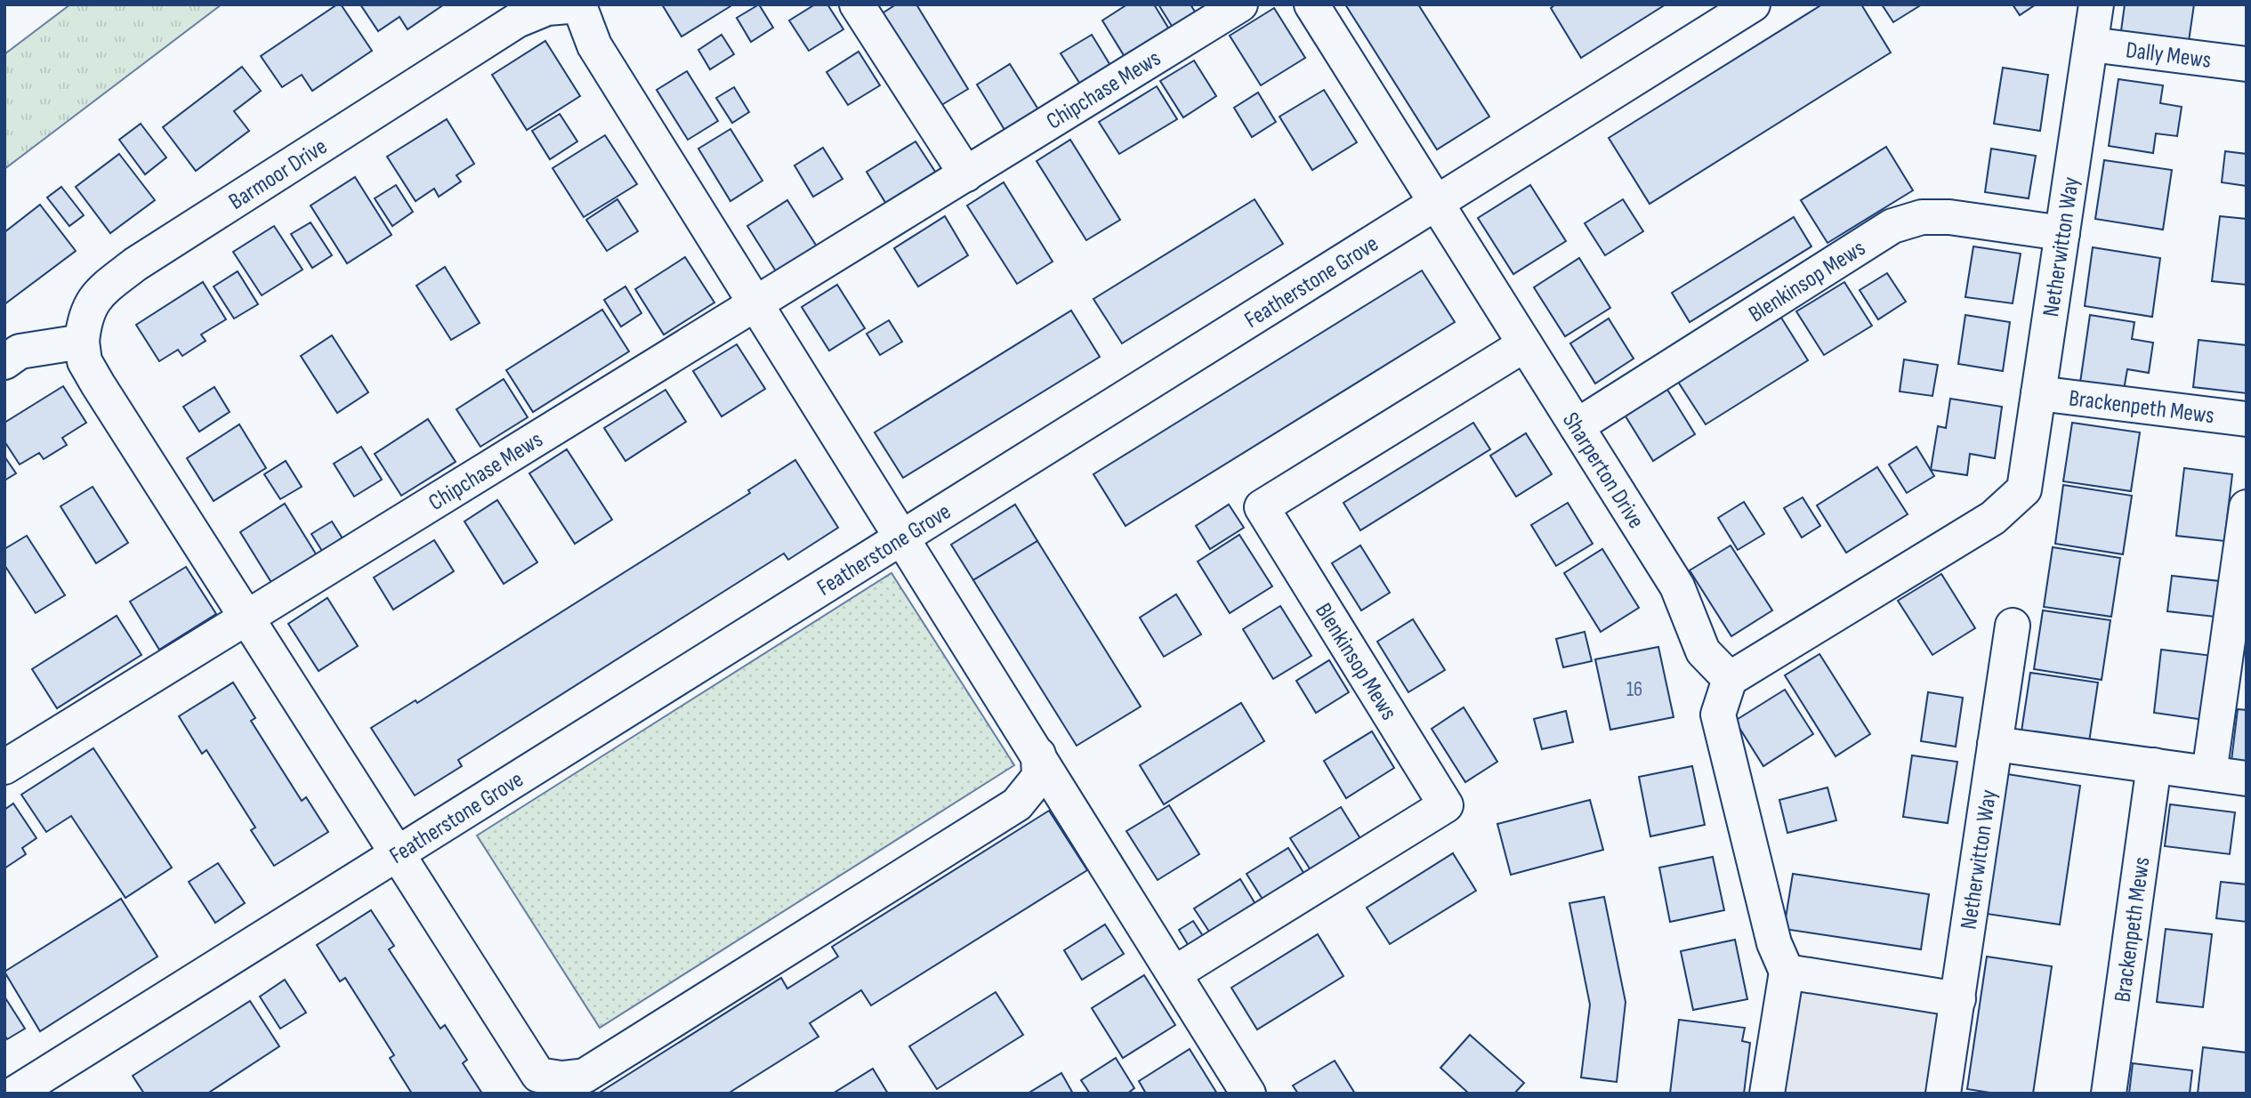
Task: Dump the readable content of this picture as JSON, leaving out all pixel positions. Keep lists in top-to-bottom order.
{
  "streets": {
    "street": [
      "Dally Mews",
      "Chipchase Mews",
      "Barmoor Drive",
      "Netherwitton Way",
      "Blenkinsop Mews",
      "Featherstone Grove",
      "Brackenpeth Mews",
      "Sharperton Drive"
    ]
  },
  "crossings": [
    ["Dally Mews", "Netherwitton Way"],
    ["Netherwitton Way", "Blenkinsop Mews"],
    ["Netherwitton Way", "Brackenpeth Mews"],
    ["Netherwitton Way", "Sharperton Drive"],
    ["Blenkinsop Mews", "Sharperton Drive"],
    ["Featherstone Grove", "Sharperton Drive"]
  ],
  "house_numbers": ["16"]
}
